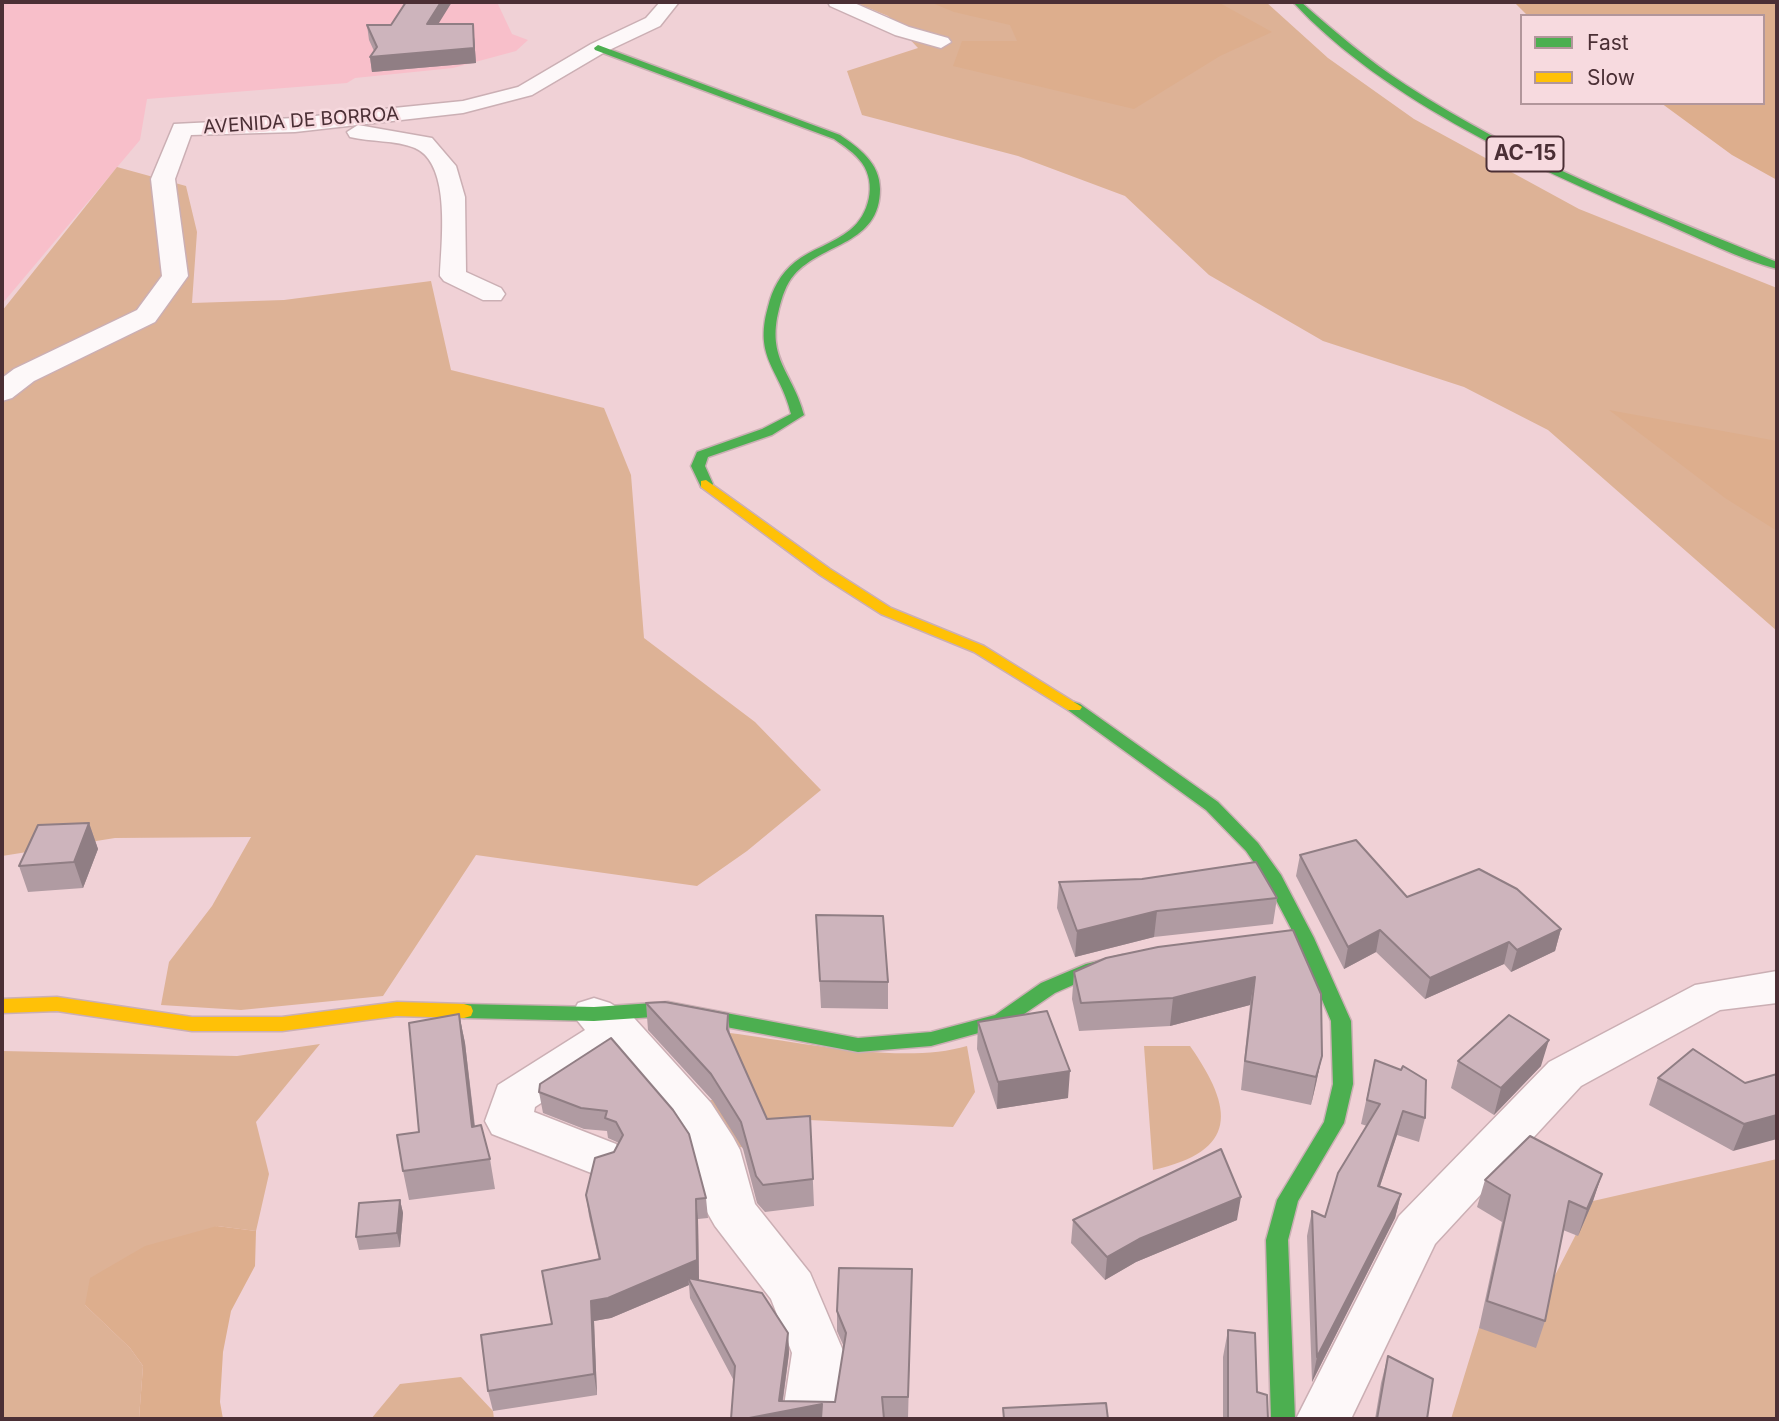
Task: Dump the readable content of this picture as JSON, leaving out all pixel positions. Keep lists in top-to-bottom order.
{
  "streets": {
    "main road": ["AC-15"],
    "street": ["AVENIDA DE BORROA"]
  },
  "legend": ["Fast", "Slow"]
}
